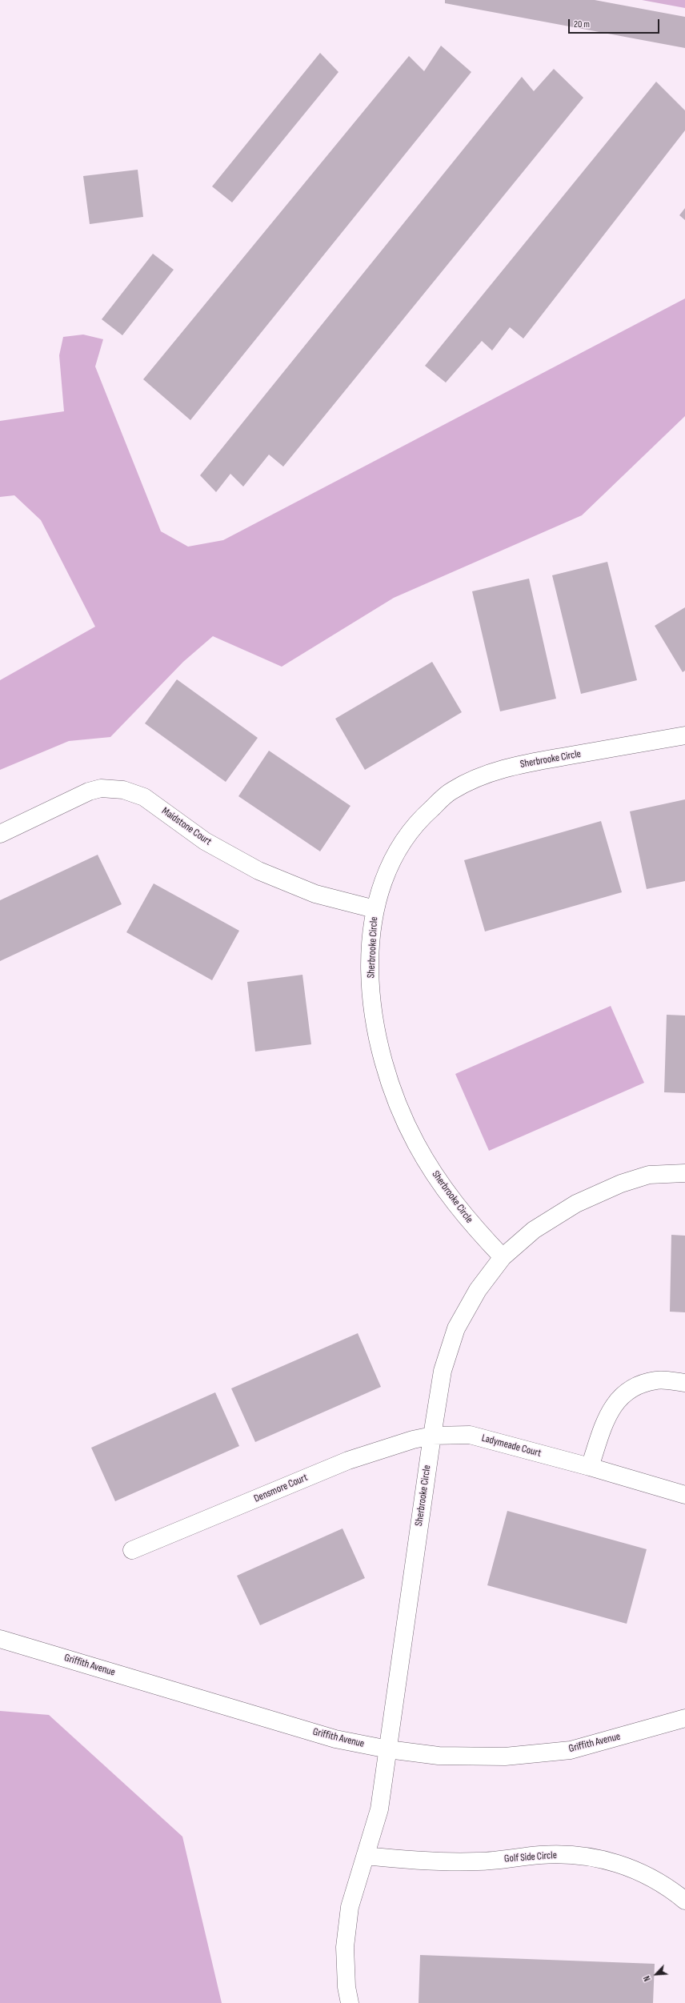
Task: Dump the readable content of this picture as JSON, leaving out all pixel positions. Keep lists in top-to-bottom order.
{
  "streets": {
    "street": [
      "Sherbrooke Circle",
      "Maidstone Court",
      "Ladymeade Court",
      "Densmore Court",
      "Griffith Avenue",
      "Golf Side Circle"
    ]
  },
  "crossings": [
    ["Sherbrooke Circle", "Maidstone Court"],
    ["Sherbrooke Circle", "Ladymeade Court"],
    ["Sherbrooke Circle", "Densmore Court"],
    ["Sherbrooke Circle", "Griffith Avenue"],
    ["Ladymeade Court", "Densmore Court"]
  ],
  "scale_bar": "20 m",
  "north": "bottom left"
}
